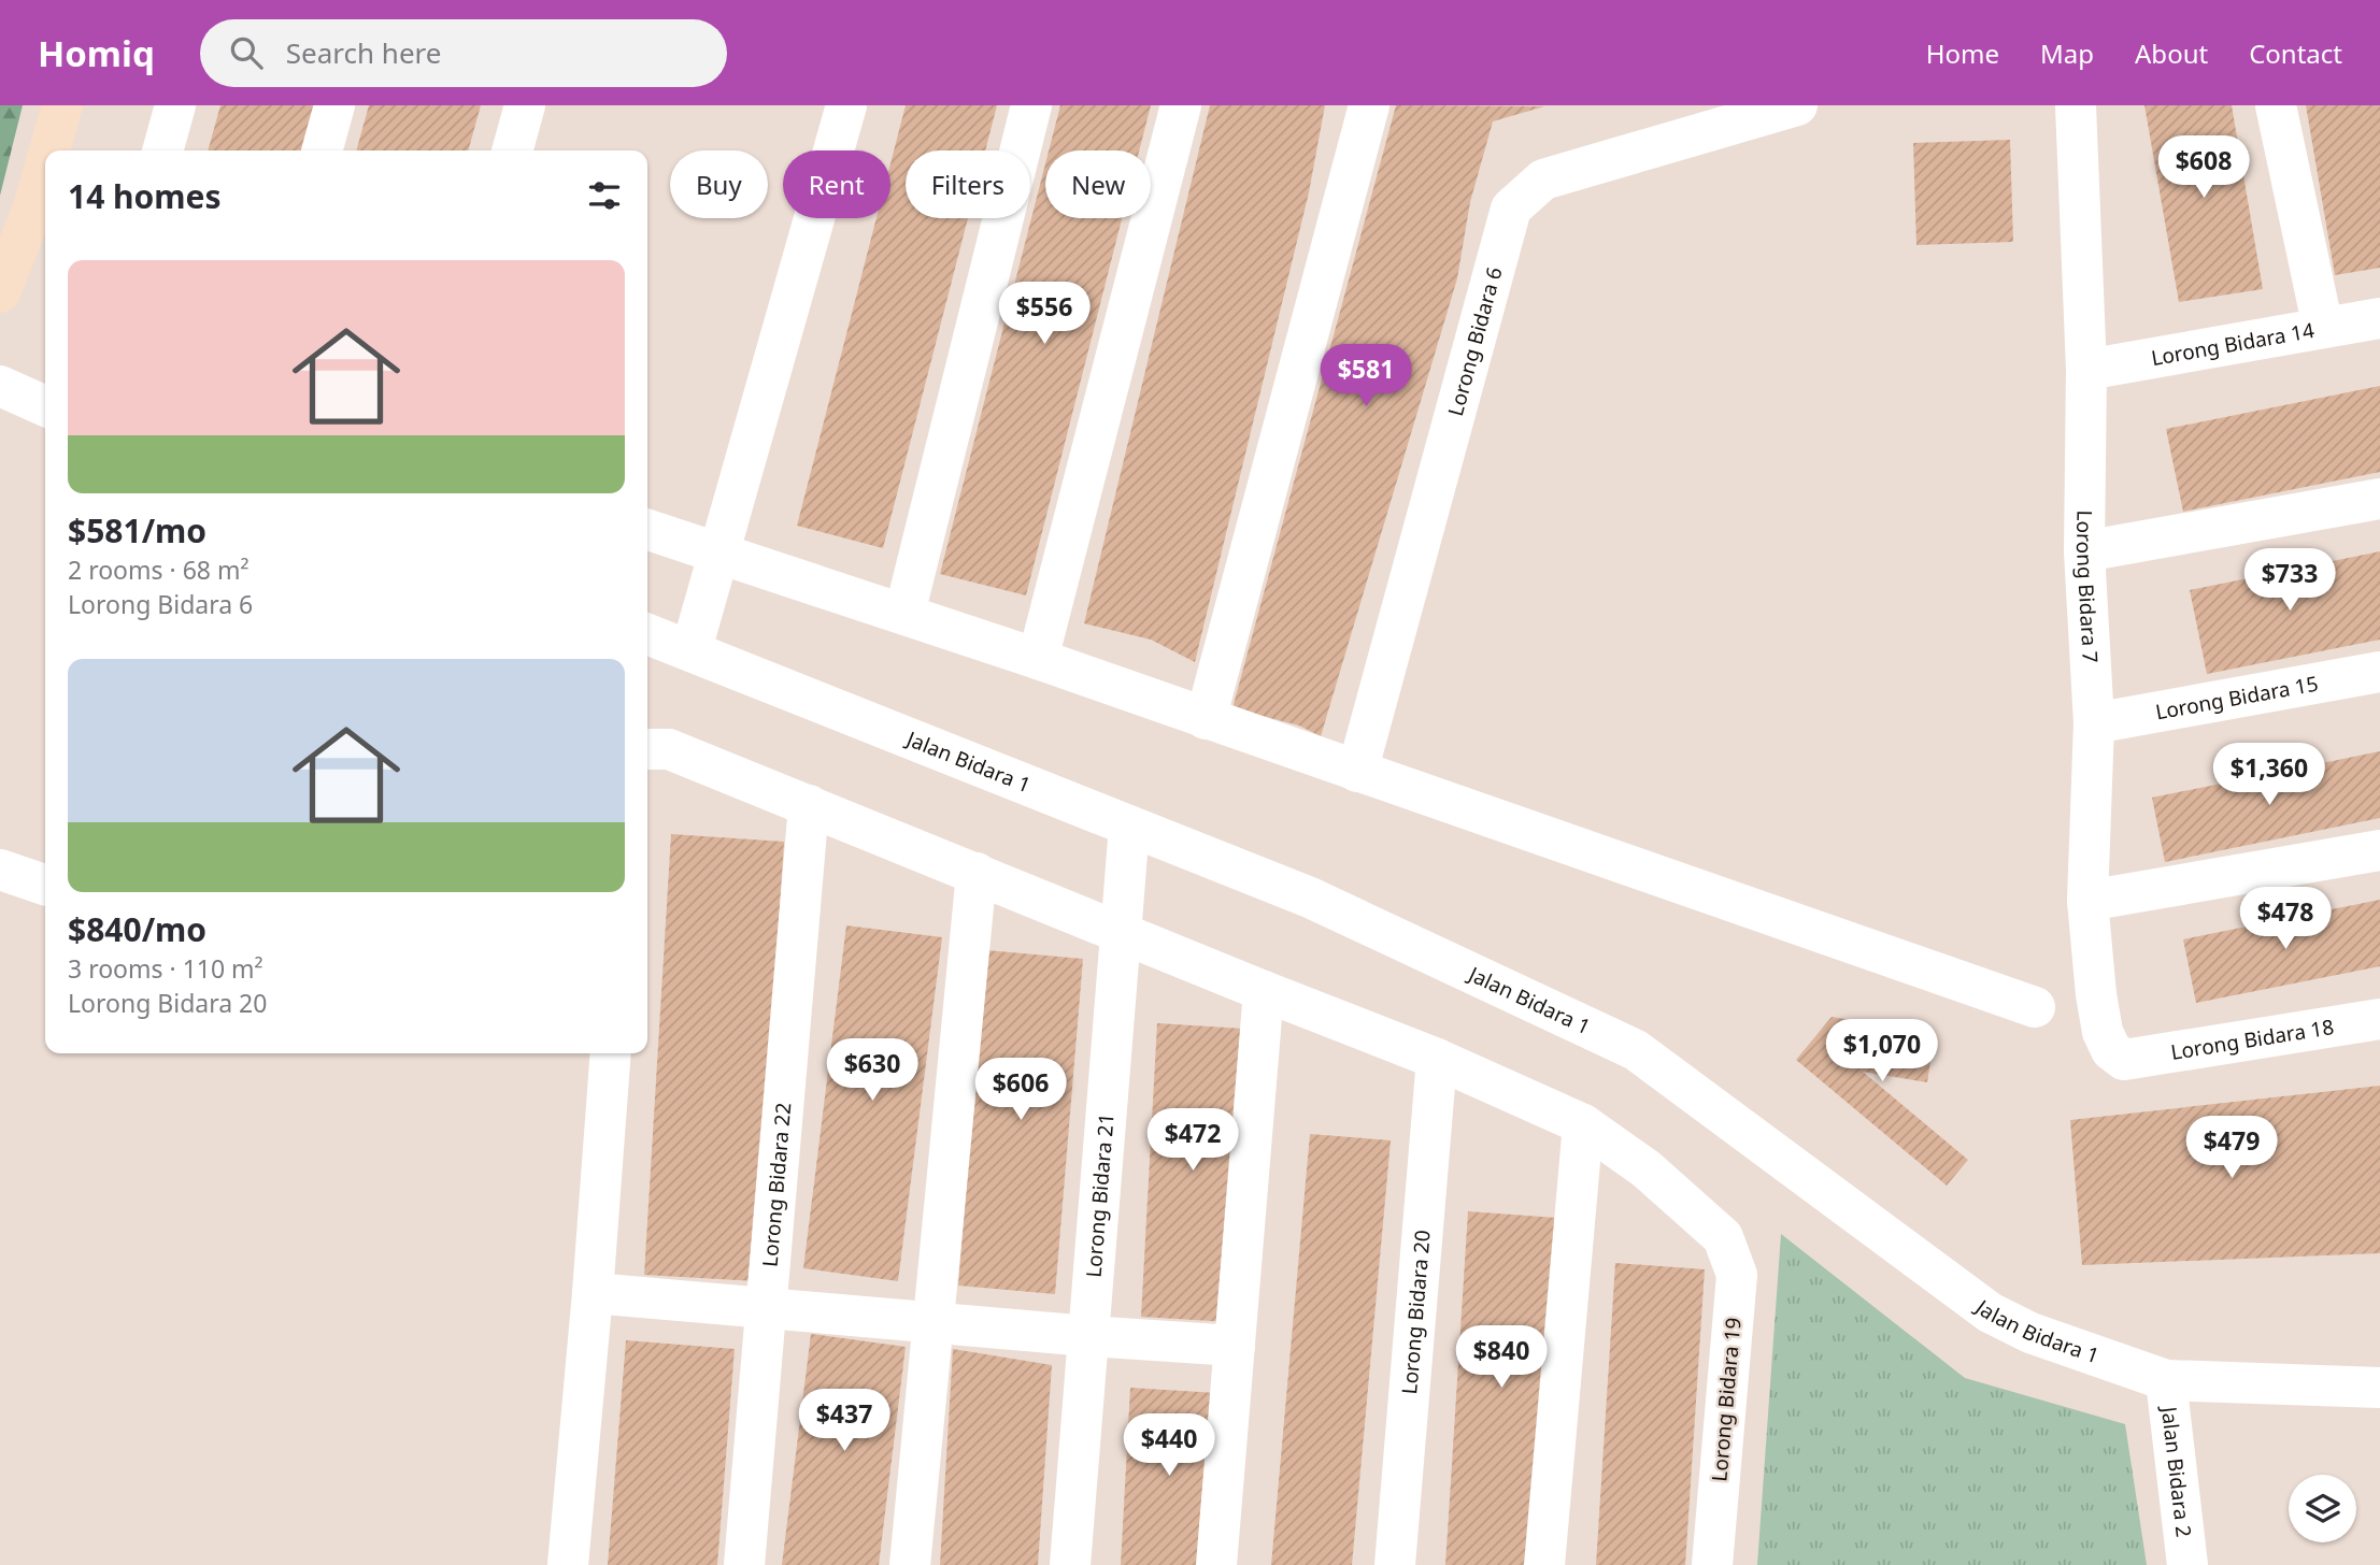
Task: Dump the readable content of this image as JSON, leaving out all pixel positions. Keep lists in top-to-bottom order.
{
  "streets": {
    "street": [
      "Lorong Bidara 6",
      "Lorong Bidara 14",
      "Lorong Bidara 7",
      "Lorong Bidara 15",
      "Jalan Bidara 1",
      "Lorong Bidara 18",
      "Lorong Bidara 22",
      "Lorong Bidara 21",
      "Lorong Bidara 20",
      "Lorong Bidara 19",
      "Jalan Bidara 2"
    ]
  },
  "crossings": [
    ["Lorong Bidara 14", "Lorong Bidara 7"],
    ["Lorong Bidara 7", "Lorong Bidara 15"],
    ["Lorong Bidara 7", "Lorong Bidara 18"],
    ["Jalan Bidara 1", "Lorong Bidara 21"],
    ["Jalan Bidara 1", "Jalan Bidara 2"]
  ],
  "page": {
    "header": "Homiq",
    "search": "Search here",
    "nav": [
      "Home",
      "Map",
      "About",
      "Contact"
    ],
    "price": [
      "$608",
      "$556",
      "$581",
      "$733",
      "$1,360",
      "$478",
      "$1,070",
      "$630",
      "$606",
      "$472",
      "$479",
      "$840",
      "$437",
      "$440"
    ],
    "chip": [
      "Buy",
      "Rent",
      "Filters",
      "New"
    ],
    "heading": "14 homes",
    "list": [
      {
        "name": "$581/mo",
        "note": "2 rooms · 68 m² · Lorong Bidara 6"
      },
      {
        "name": "$840/mo",
        "note": "3 rooms · 110 m² · Lorong Bidara 20"
      }
    ]
  }
}
